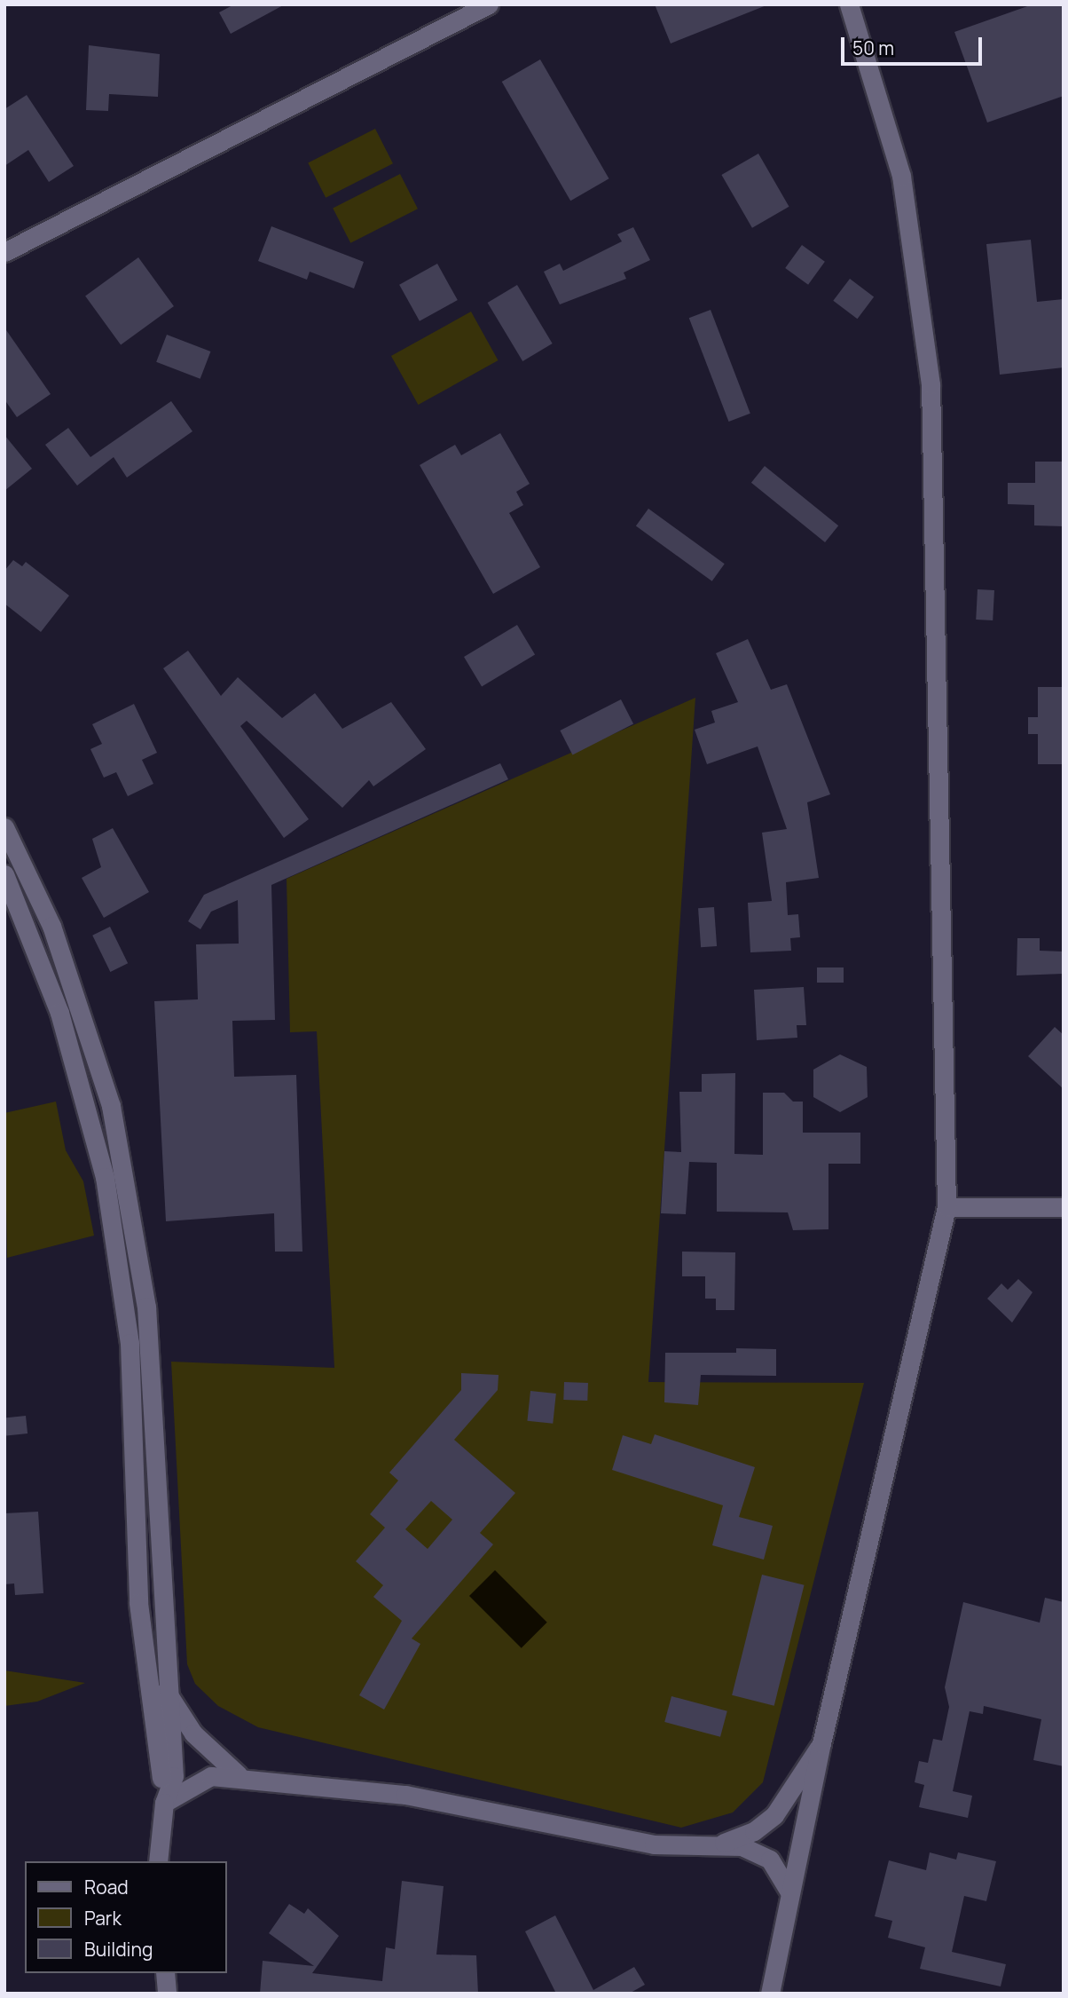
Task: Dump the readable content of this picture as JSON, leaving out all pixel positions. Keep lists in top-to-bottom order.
{
  "legend": ["Road", "Park", "Building"],
  "scale_bar": "50 m"
}
